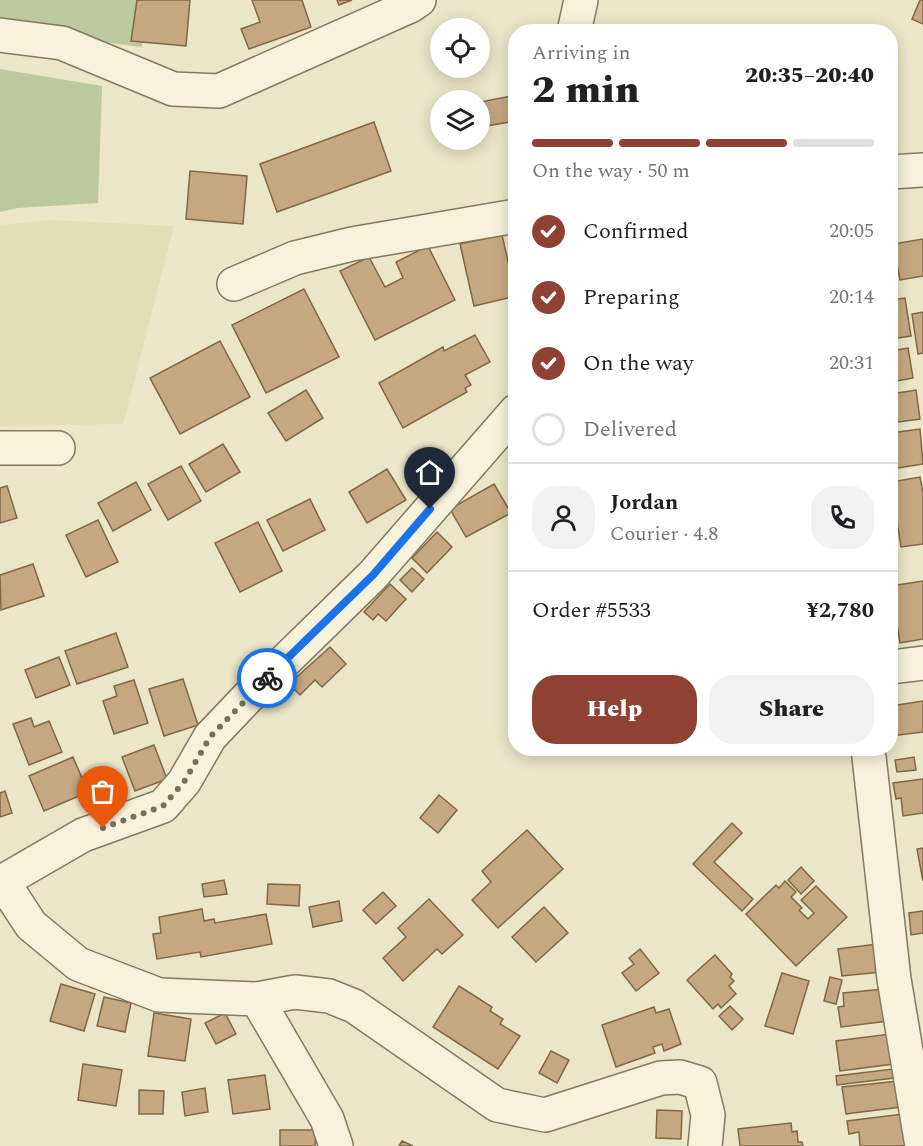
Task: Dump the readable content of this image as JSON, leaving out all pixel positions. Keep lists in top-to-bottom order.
{
  "page": {
    "heading": ["2 min", "Arriving in", "20:35–20:40"],
    "panel": [
      "Jordan",
      "Courier · 4.8",
      "Order #5533",
      "¥2,780"
    ],
    "bar": "On the way · 50 m",
    "list": [
      ["Confirmed", "20:05"],
      ["Preparing", "20:14"],
      ["On the way", "20:31"],
      "Delivered"
    ],
    "buttons": ["Help", "Share"]
  }
}
